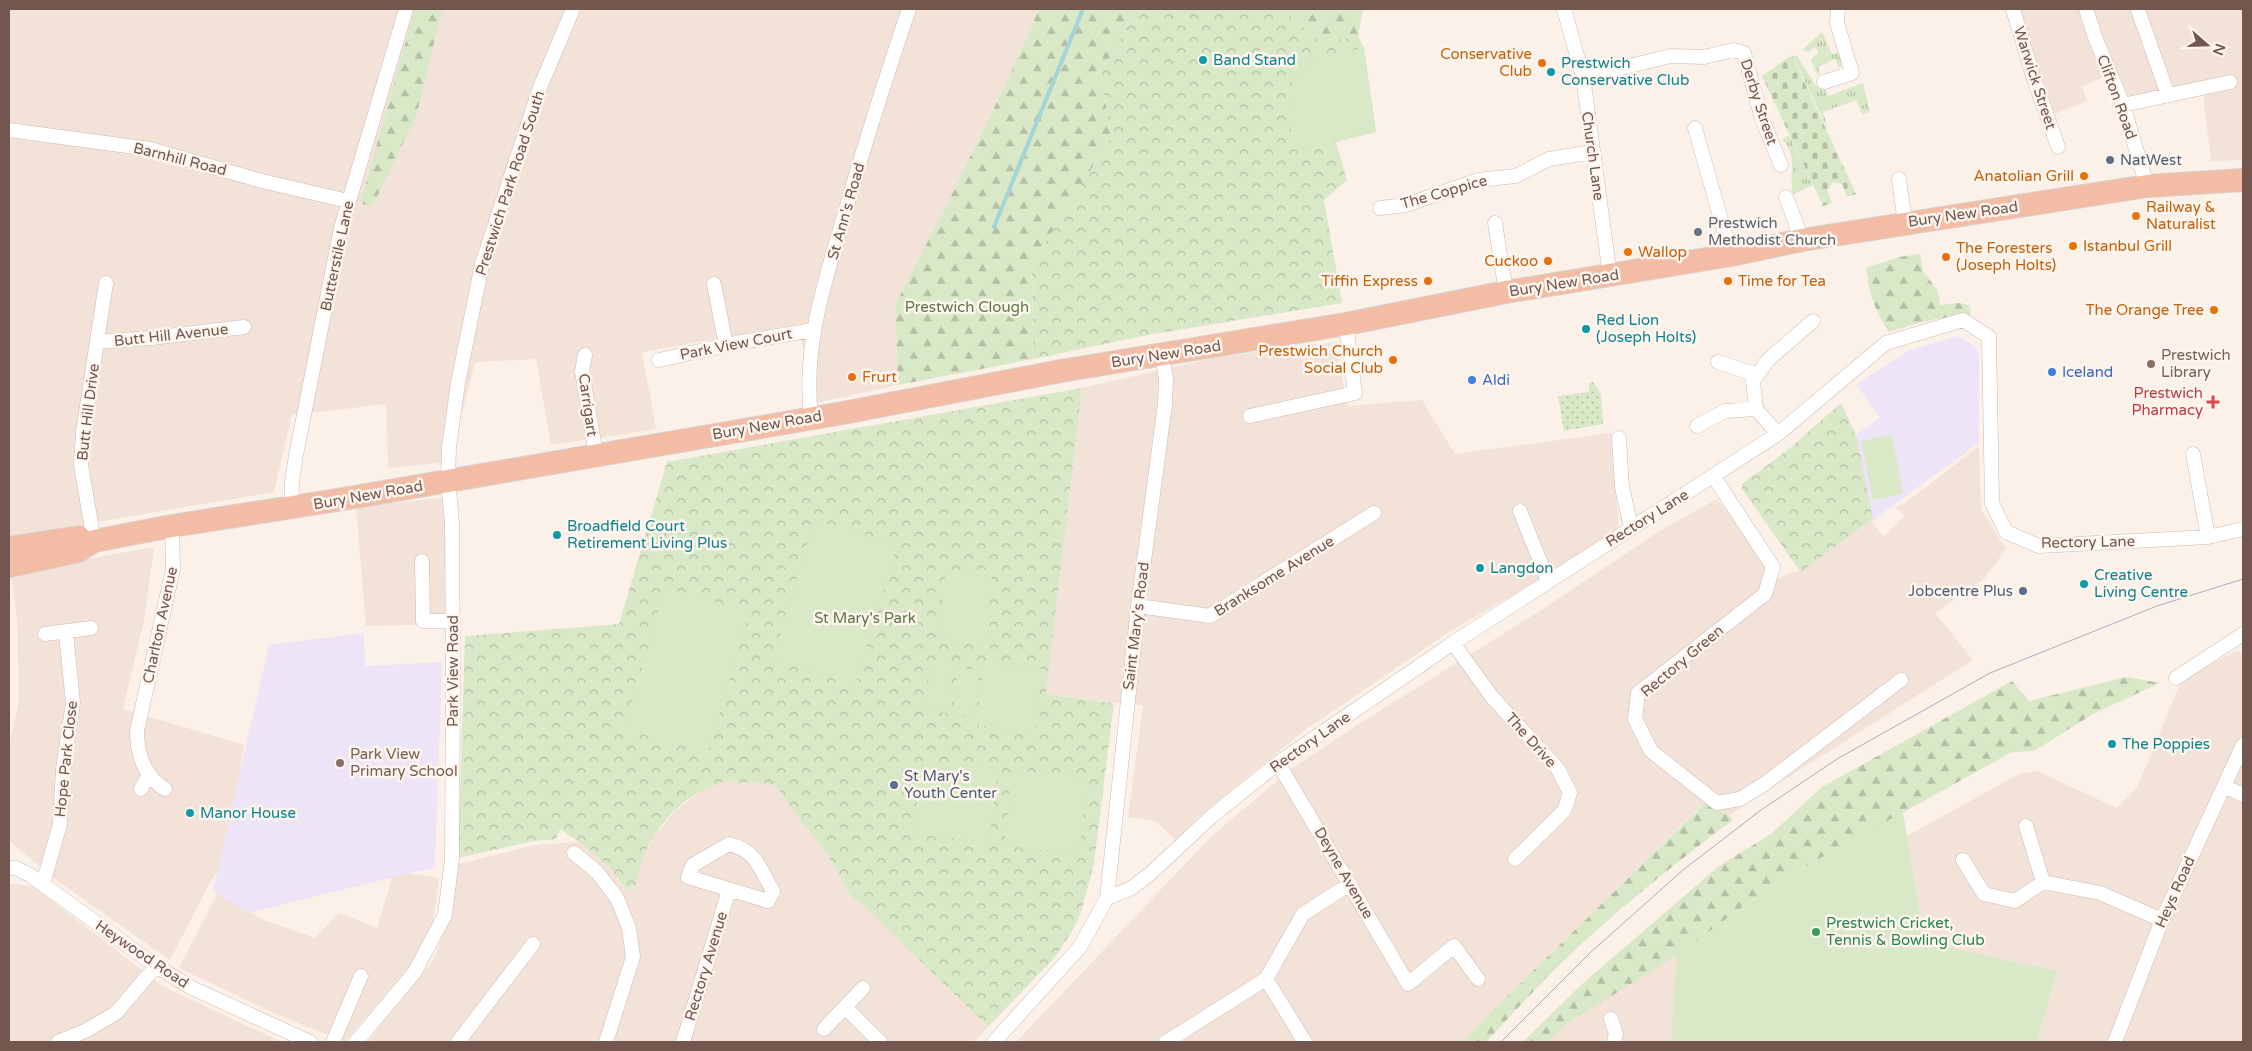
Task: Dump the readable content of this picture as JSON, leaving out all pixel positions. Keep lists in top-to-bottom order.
{
  "streets": {
    "highway": ["Bury New Road"],
    "street": [
      "Warwick Street",
      "Clifton Road",
      "Derby Street",
      "Church Lane",
      "Barnhill Road",
      "Prestwich Park Road South",
      "The Coppice",
      "St Ann's Road",
      "Butterstile Lane",
      "Butt Hill Avenue",
      "Park View Court",
      "Carrigart",
      "Butt Hill Drive",
      "Rectory Lane",
      "Branksome Avenue",
      "Charlton Avenue",
      "Saint Mary's Road",
      "Rectory Green",
      "Park View Road",
      "The Drive",
      "Hope Park Close",
      "Deyne Avenue",
      "Heys Road",
      "Heywood Road",
      "Rectory Avenue"
    ]
  },
  "crossings": [
    ["Clifton Road", "Bury New Road"],
    ["Derby Street", "Church Lane"],
    ["Church Lane", "The Coppice"],
    ["Church Lane", "Bury New Road"],
    ["Barnhill Road", "Butterstile Lane"],
    ["Prestwich Park Road South", "Bury New Road"],
    ["Prestwich Park Road South", "Park View Road"],
    ["St Ann's Road", "Bury New Road"],
    ["St Ann's Road", "Park View Court"],
    ["Bury New Road", "Butterstile Lane"],
    ["Bury New Road", "Carrigart"],
    ["Bury New Road", "Butt Hill Drive"],
    ["Bury New Road", "Charlton Avenue"],
    ["Bury New Road", "Saint Mary's Road"],
    ["Bury New Road", "Park View Road"],
    ["Butt Hill Avenue", "Butt Hill Drive"],
    ["Rectory Lane", "Saint Mary's Road"],
    ["Rectory Lane", "Rectory Green"],
    ["Rectory Lane", "The Drive"],
    ["Rectory Lane", "Deyne Avenue"],
    ["Branksome Avenue", "Saint Mary's Road"],
    ["Hope Park Close", "Heywood Road"]
  ],
  "parks": ["Prestwich Clough", "St Mary's Park"],
  "places": {
    "other": [
      "Band Stand",
      "Conservative Club",
      "Prestwich Conservative Club",
      "NatWest",
      "Anatolian Grill",
      "Railway & Naturalist",
      "Prestwich Methodist Church",
      "Istanbul Grill",
      "Wallop",
      "The Foresters (Joseph Holts)",
      "Cuckoo",
      "Tiffin Express",
      "Time for Tea",
      "The Orange Tree",
      "Red Lion (Joseph Holts)",
      "Prestwich Church Social Club",
      "Prestwich Library",
      "Iceland",
      "Frurt",
      "Aldi",
      "Broadfield Court Retirement Living Plus",
      "Langdon",
      "Creative Living Centre",
      "Jobcentre Plus",
      "The Poppies",
      "Park View Primary School",
      "St Mary's Youth Center",
      "Manor House",
      "Prestwich Cricket, Tennis & Bowling Club"
    ],
    "health": ["Prestwich Pharmacy"]
  },
  "north": "right"
}
